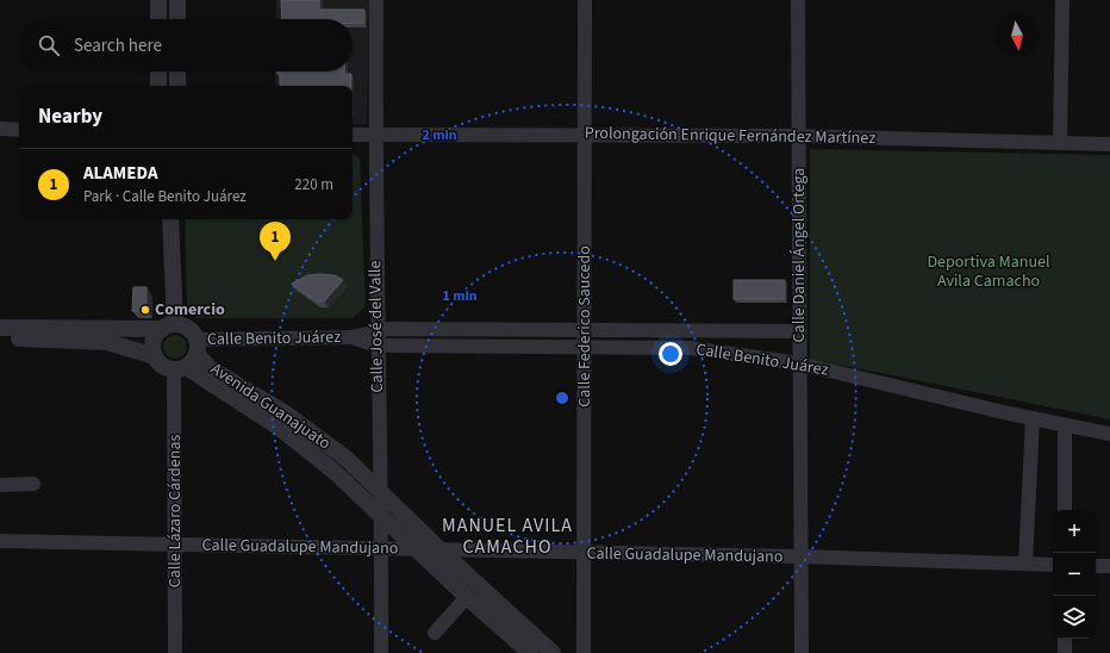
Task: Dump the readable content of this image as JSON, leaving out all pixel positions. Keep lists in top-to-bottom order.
{
  "streets": {
    "street": [
      "Prolongación Enrique Fernández Martínez",
      "Calle Daniel Ángel Ortega",
      "Calle José del Valle",
      "Calle Federico Saucedo",
      "Calle Benito Juárez",
      "Avenida Guanajuato",
      "Calle Lázaro Cárdenas",
      "Calle Guadalupe Mandujano"
    ]
  },
  "crossings": [
    ["Prolongación Enrique Fernández Martínez", "Calle Daniel Ángel Ortega"],
    ["Prolongación Enrique Fernández Martínez", "Calle José del Valle"],
    ["Prolongación Enrique Fernández Martínez", "Calle Federico Saucedo"],
    ["Calle Daniel Ángel Ortega", "Calle Benito Juárez"],
    ["Calle Daniel Ángel Ortega", "Calle Guadalupe Mandujano"],
    ["Calle José del Valle", "Calle Benito Juárez"],
    ["Calle José del Valle", "Avenida Guanajuato"],
    ["Calle José del Valle", "Calle Guadalupe Mandujano"],
    ["Calle Federico Saucedo", "Calle Benito Juárez"],
    ["Calle Federico Saucedo", "Calle Guadalupe Mandujano"],
    ["Calle Benito Juárez", "Avenida Guanajuato"],
    ["Calle Benito Juárez", "Calle Lázaro Cárdenas"],
    ["Avenida Guanajuato", "Calle Lázaro Cárdenas"],
    ["Avenida Guanajuato", "Calle Guadalupe Mandujano"],
    ["Calle Lázaro Cárdenas", "Calle Guadalupe Mandujano"]
  ],
  "districts": ["MANUEL AVILA CAMACHO"],
  "parks": ["Deportiva Manuel Avila Camacho"],
  "places": ["Comercio"],
  "north": "bottom",
  "page": {
    "search": "Search here",
    "heading": "Nearby",
    "list": [
      {
        "mark": "1",
        "name": "ALAMEDA",
        "note": "Park · Calle Benito Juárez",
        "value": "220 m"
      }
    ],
    "pins": "1",
    "map_buttons": ["+", "−"]
  },
  "rings": ["2 min", "1 min"]
}
